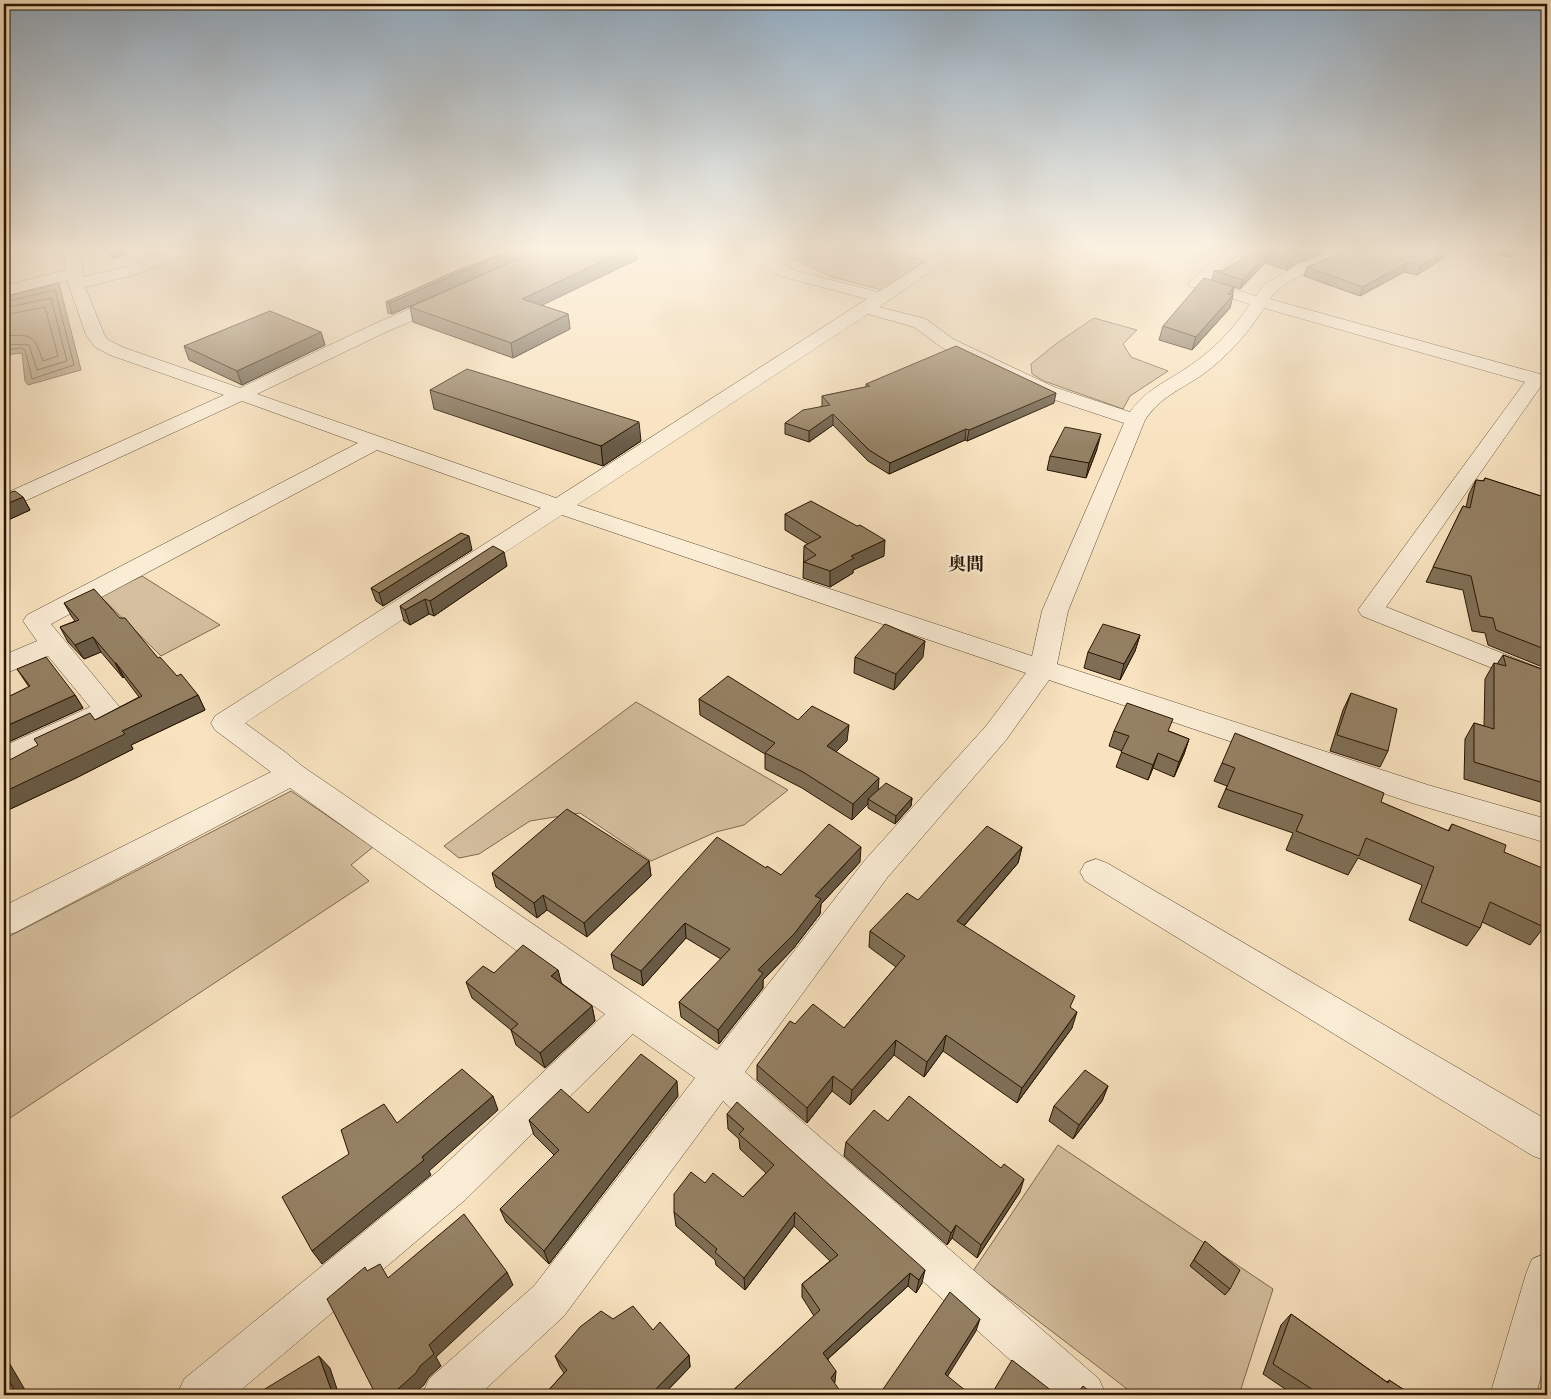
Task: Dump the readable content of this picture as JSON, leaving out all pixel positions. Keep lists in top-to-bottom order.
{
  "districts": ["奥間"]
}
